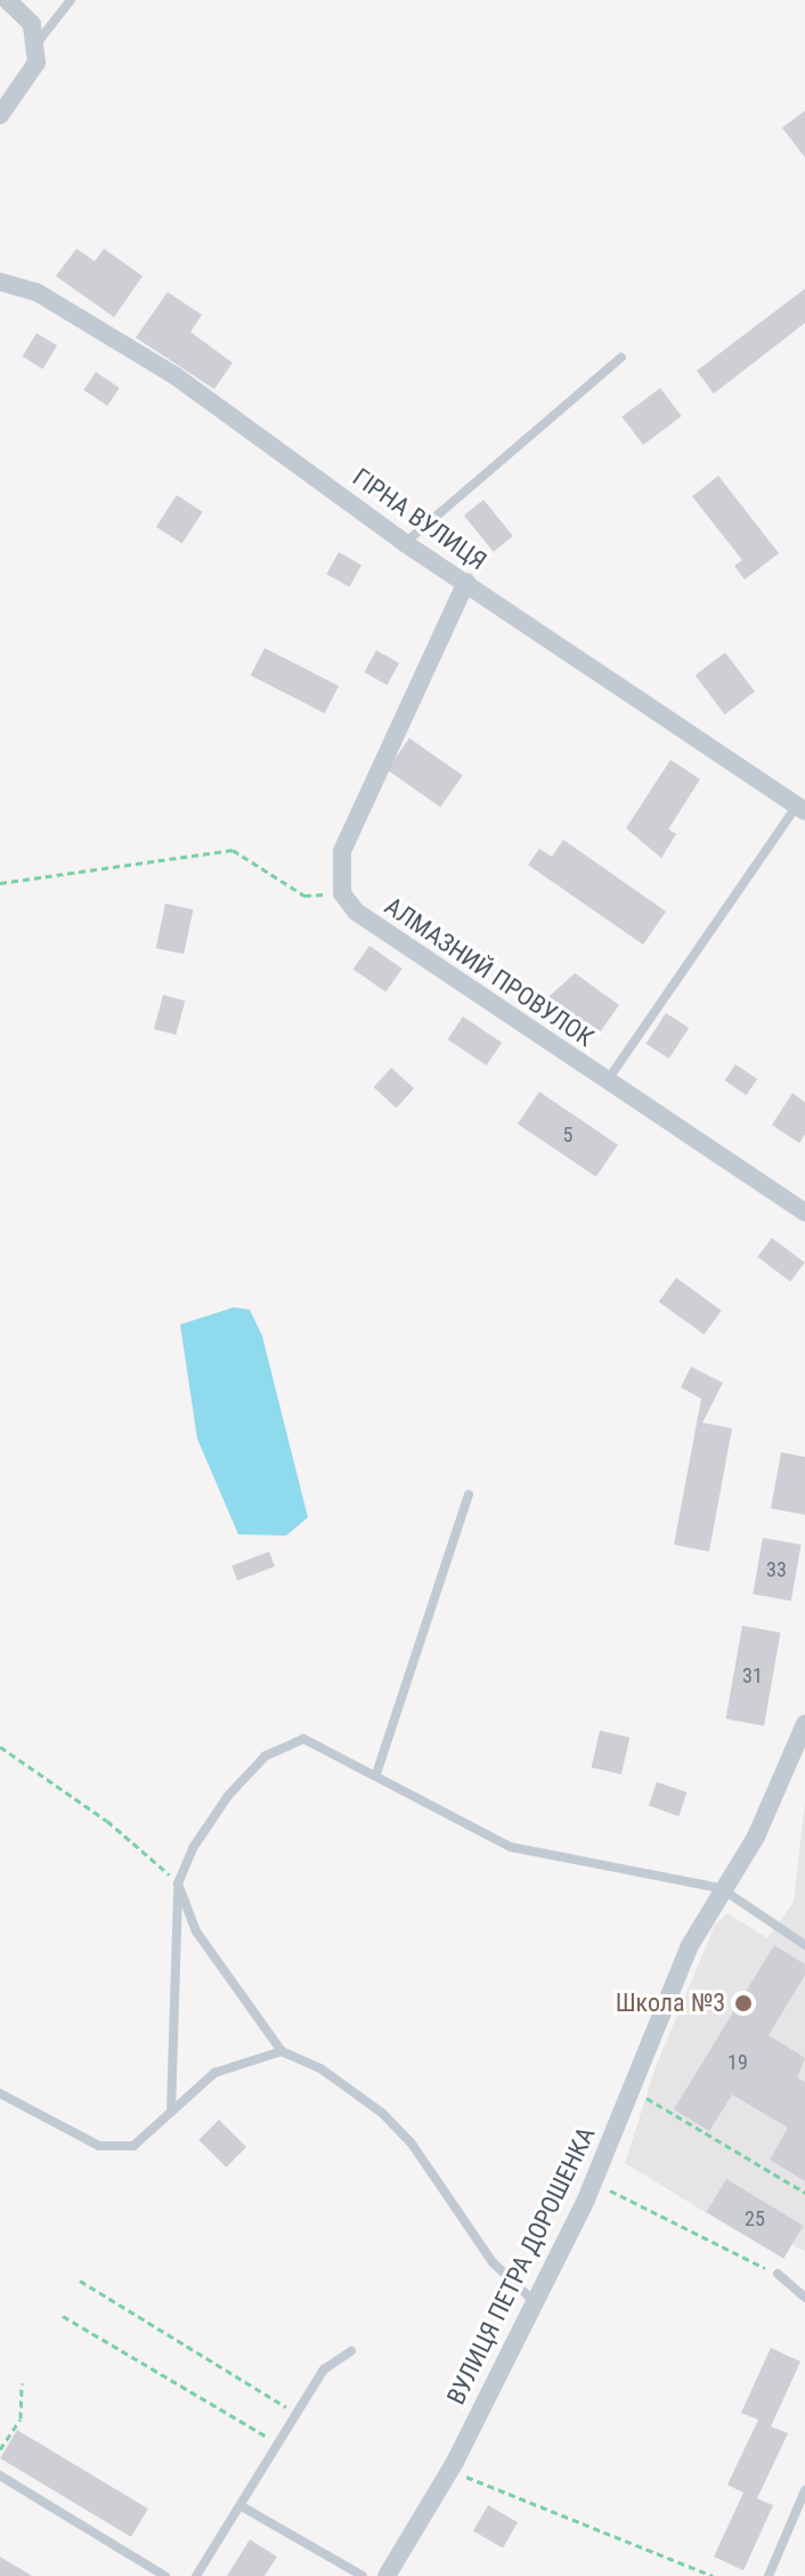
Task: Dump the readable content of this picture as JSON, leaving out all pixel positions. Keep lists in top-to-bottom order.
{
  "streets": {
    "street": ["ГІРНА ВУЛИЦЯ", "АЛМАЗНИЙ ПРОВУЛОК", "ВУЛИЦЯ ПЕТРА ДОРОШЕНКА"]
  },
  "places": ["Школа №3"],
  "house_numbers": [
    "5",
    "33",
    "31",
    "19",
    "25"
  ]
}
